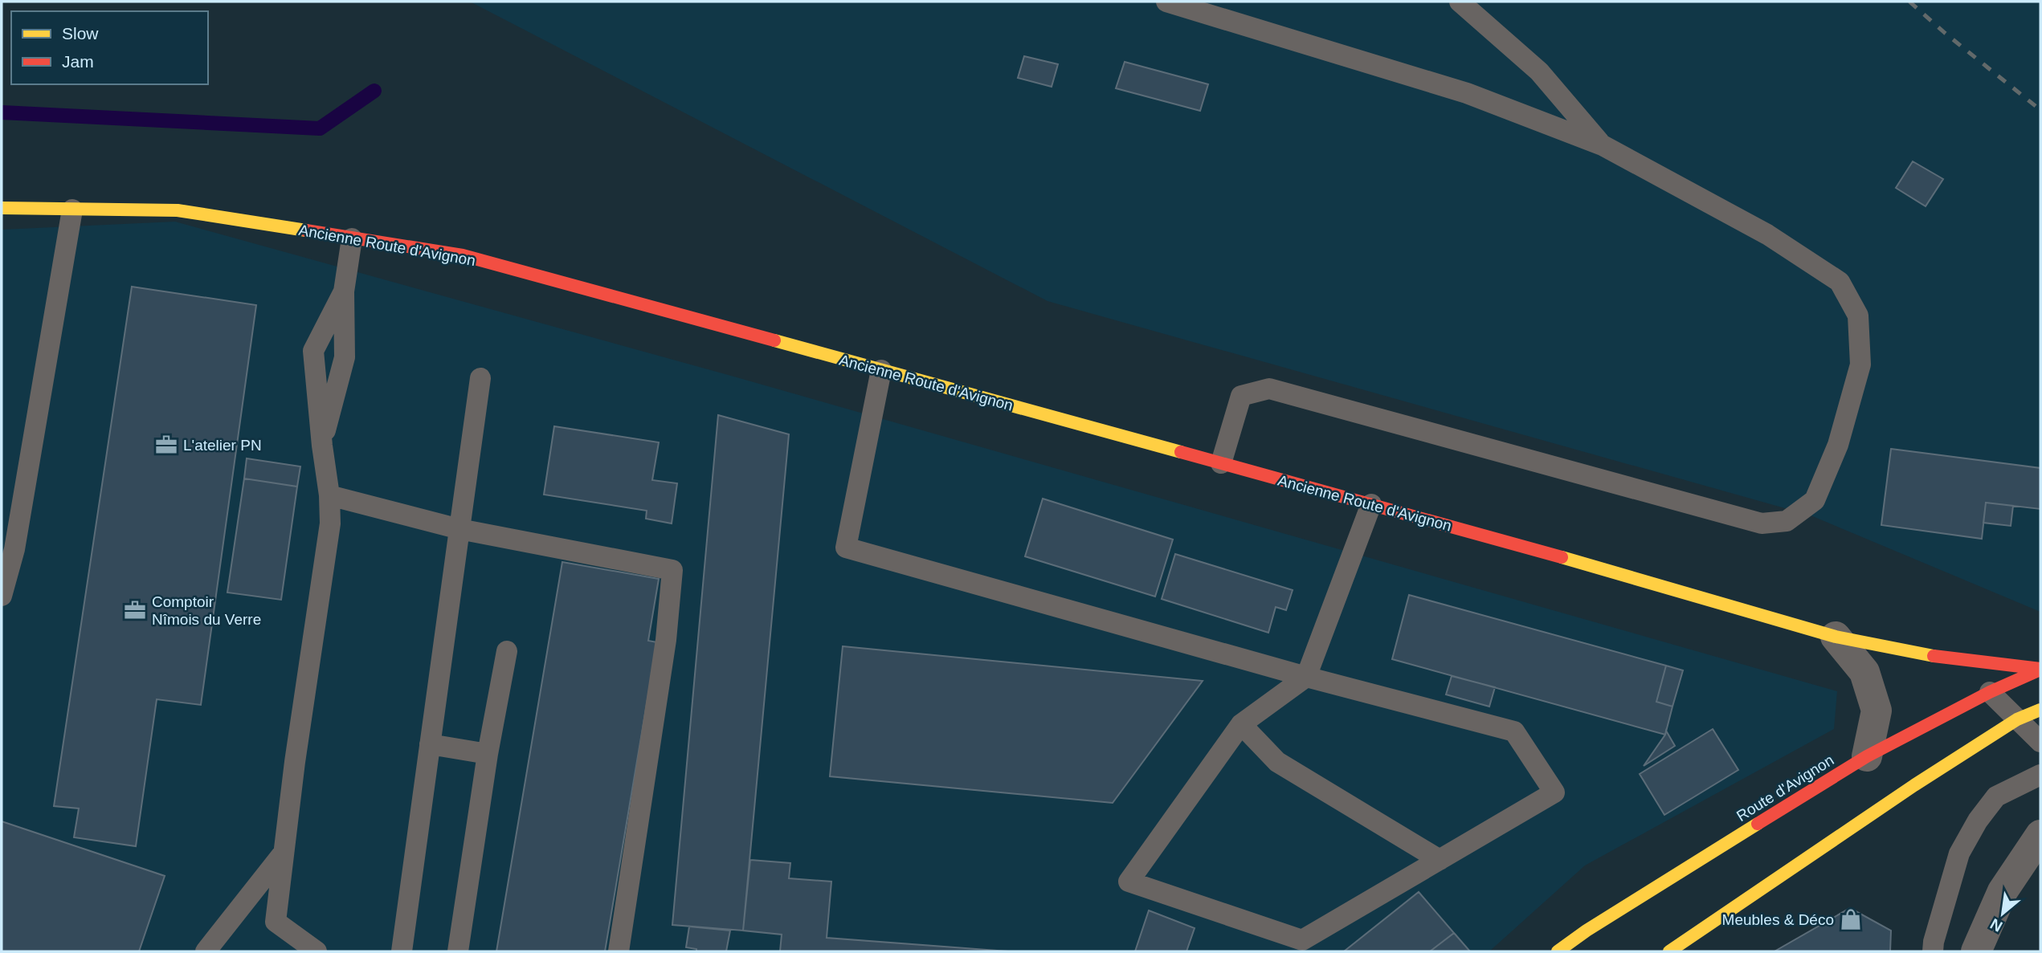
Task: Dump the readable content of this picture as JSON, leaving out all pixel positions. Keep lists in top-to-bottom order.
{
  "streets": {
    "street": ["Ancienne Route d'Avignon", "Route d'Avignon"]
  },
  "crossings": [
    ["Ancienne Route d'Avignon", "Route d'Avignon"]
  ],
  "places": {
    "office": ["L'atelier PN", "Comptoir Nîmois du Verre"],
    "shop": ["Meubles & Déco"]
  },
  "legend": ["Slow", "Jam"],
  "north": "bottom left"
}
